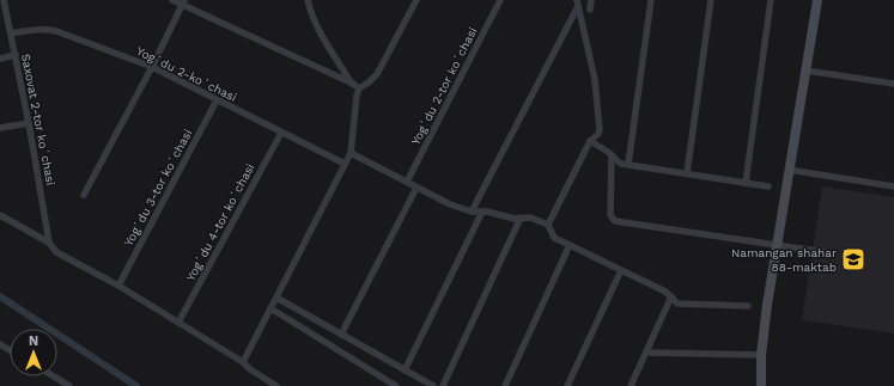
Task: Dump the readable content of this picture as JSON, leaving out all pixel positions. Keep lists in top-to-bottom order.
{
  "streets": {
    "street": [
      "Yogʻdu 2-koʻchasi",
      "Yogʻdu 2-tor koʻchasi",
      "Saxovat 2-tor koʻchasi",
      "Yogʻdu 3-tor koʻchasi",
      "Yogʻdu 4-tor koʻchasi"
    ]
  },
  "crossings": [
    ["Yogʻdu 2-koʻchasi", "Saxovat 2-tor koʻchasi"],
    ["Yogʻdu 2-koʻchasi", "Yogʻdu 3-tor koʻchasi"],
    ["Yogʻdu 2-koʻchasi", "Yogʻdu 4-tor koʻchasi"]
  ],
  "places": {
    "school or university": ["Namangan shahar 88-maktab"]
  },
  "north": "top"
}
